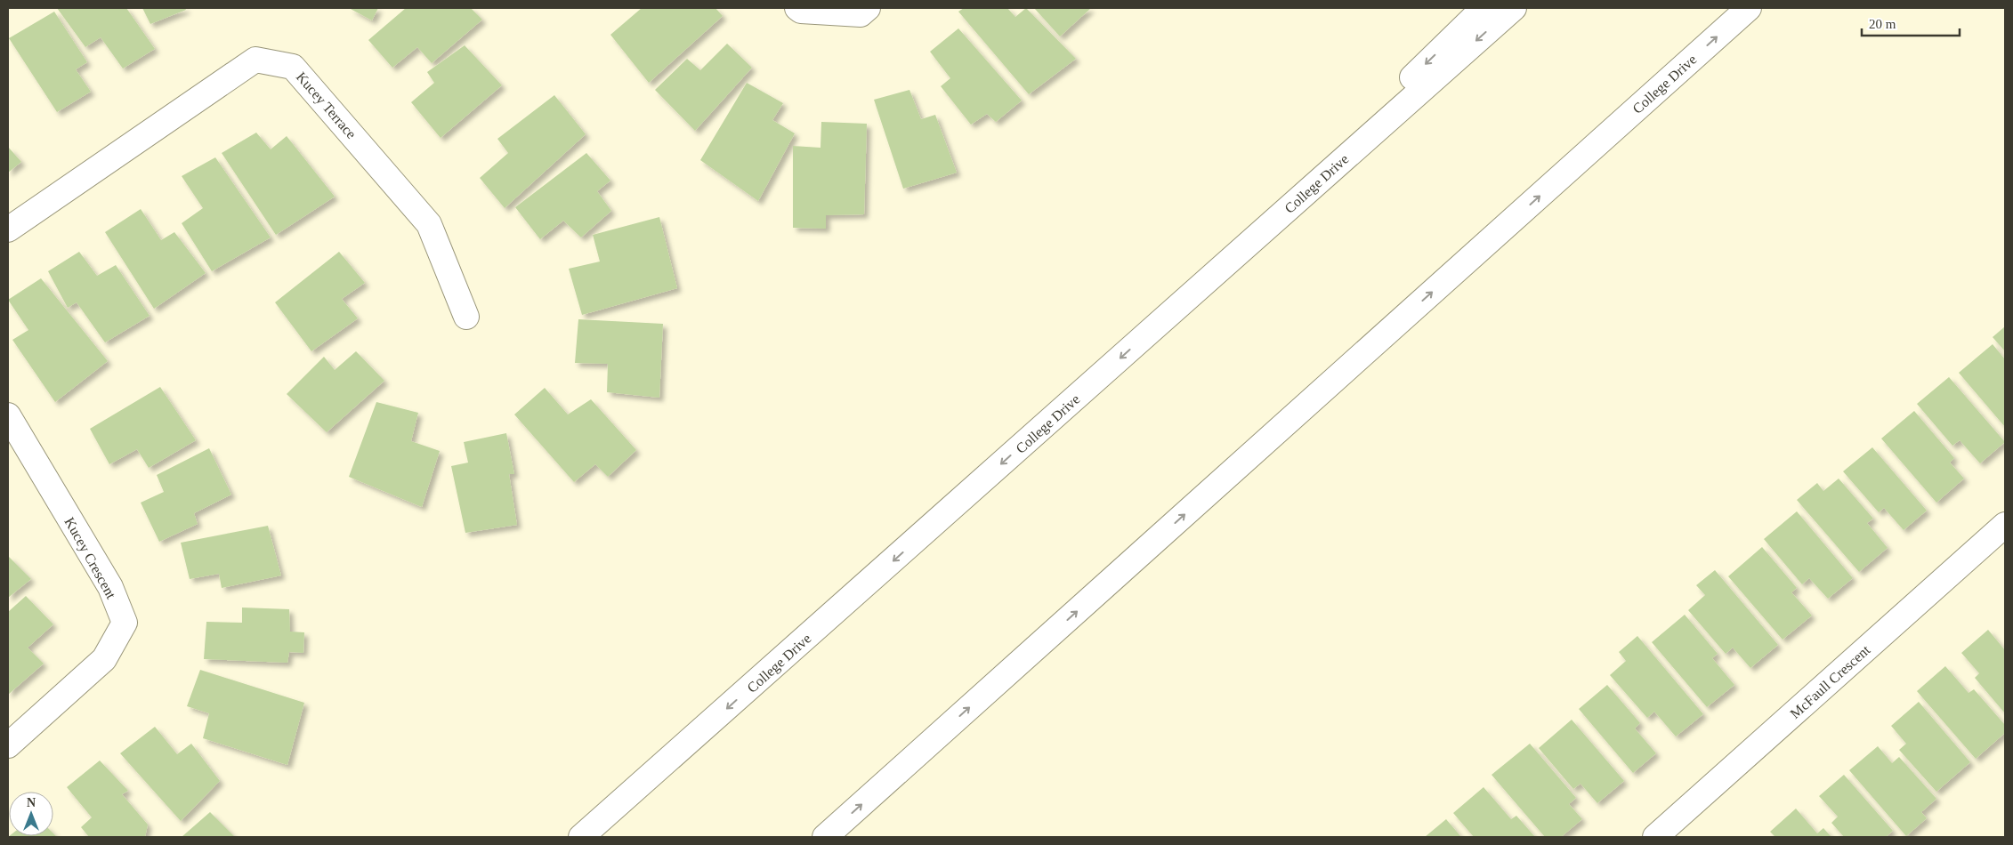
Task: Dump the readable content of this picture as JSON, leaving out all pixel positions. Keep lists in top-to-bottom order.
{
  "streets": {
    "main road": [
      "College Drive",
      "Kucey Terrace",
      "Kucey Crescent",
      "McFaull Crescent"
    ]
  },
  "scale_bar": "20 m",
  "north": "top"
}
